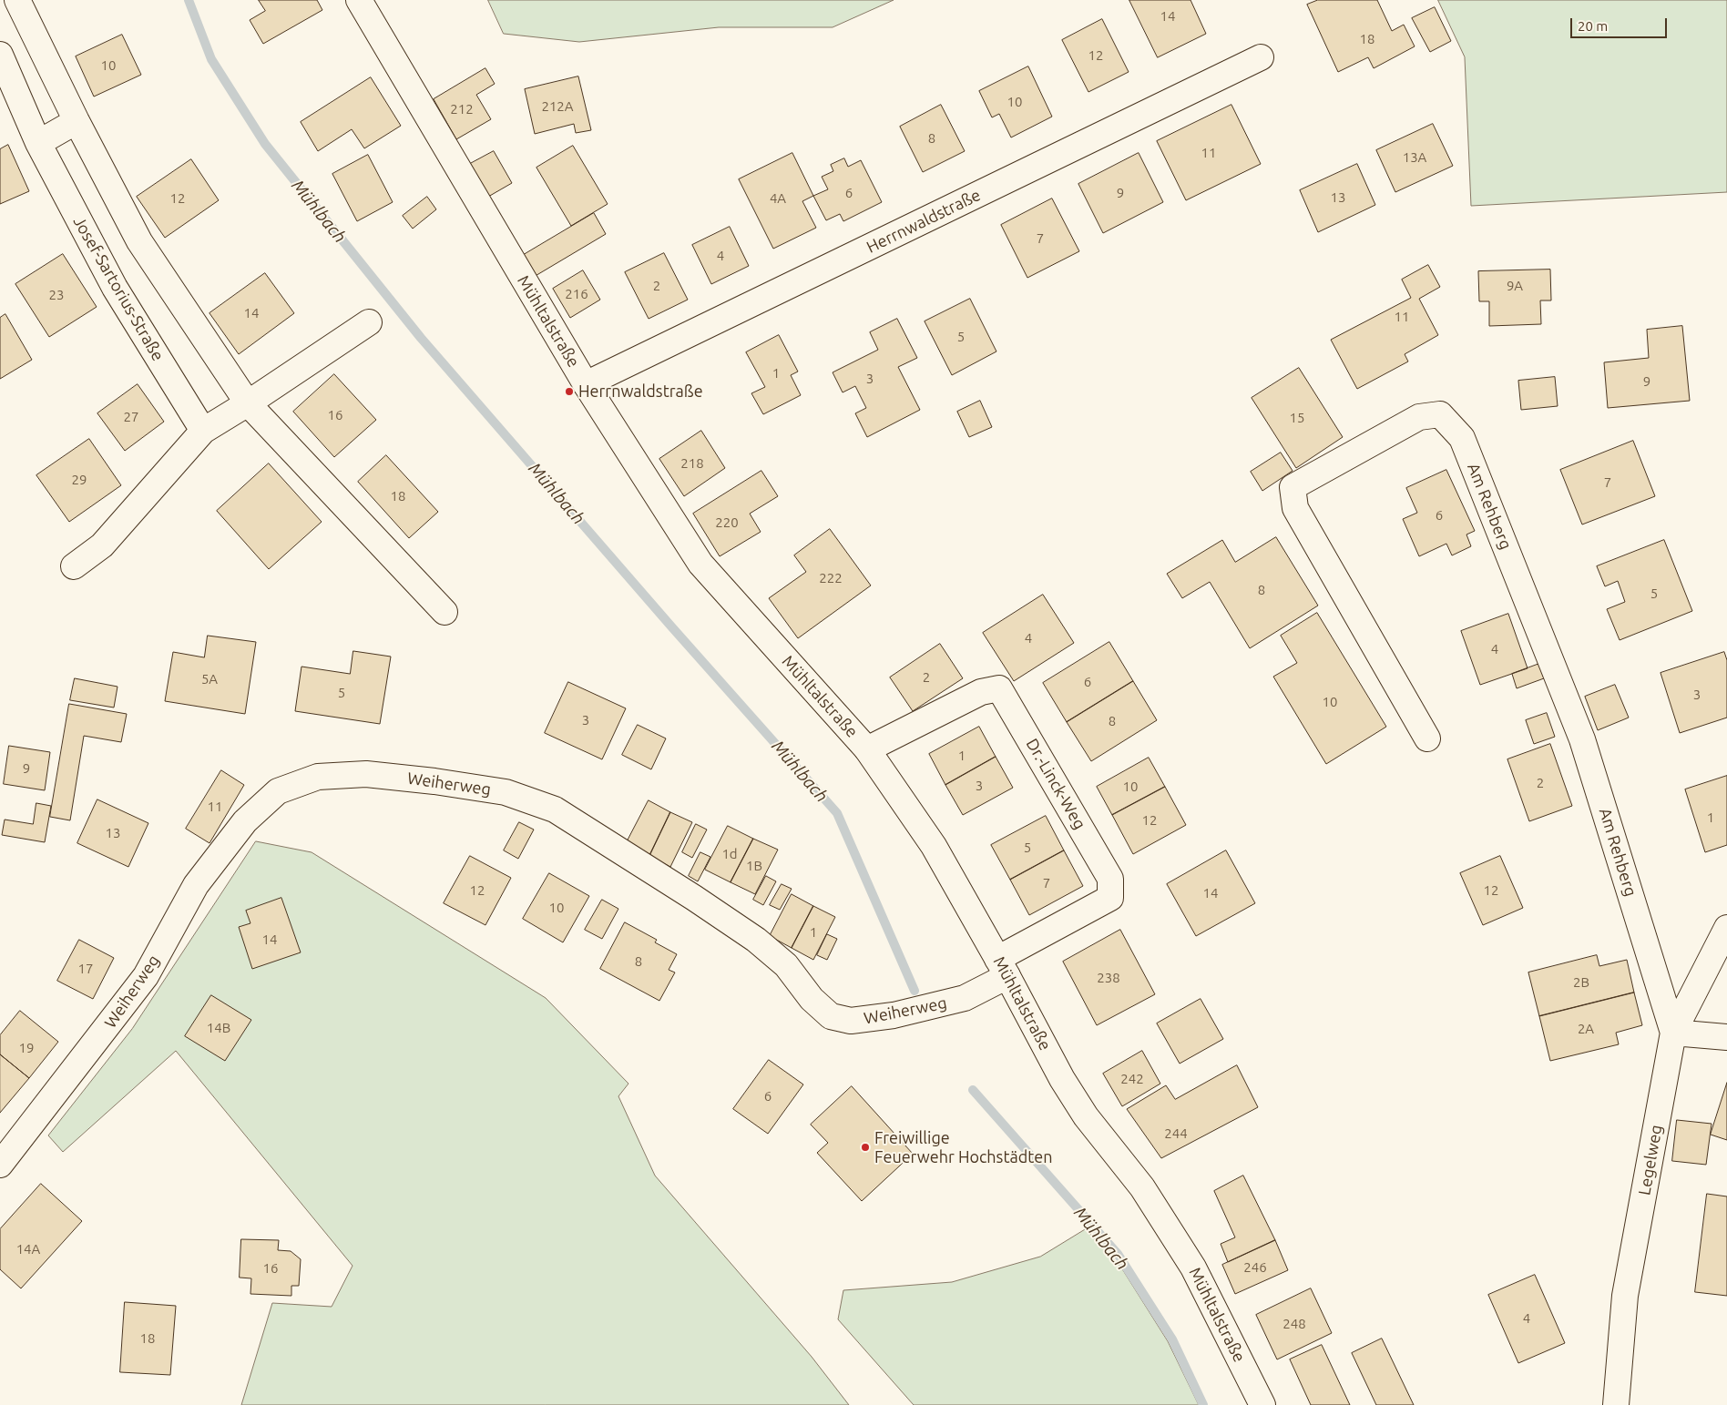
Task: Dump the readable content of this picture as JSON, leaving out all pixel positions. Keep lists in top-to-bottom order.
{
  "streets": {
    "street": [
      "Herrnwaldstraße",
      "Josef-Sartorius-Straße",
      "Mühltalstraße",
      "Am Rehberg",
      "Weiherweg",
      "Dr.-Linck-Weg",
      "Legelweg"
    ]
  },
  "crossings": [
    ["Herrnwaldstraße", "Mühltalstraße"],
    ["Mühltalstraße", "Weiherweg"],
    ["Mühltalstraße", "Dr.-Linck-Weg"],
    ["Am Rehberg", "Legelweg"],
    ["Weiherweg", "Dr.-Linck-Weg"]
  ],
  "water": ["Mühlbach"],
  "places": ["Herrnwaldstraße", "Freiwillige Feuerwehr Hochstädten"],
  "house_numbers": [
    "14",
    "18",
    "12",
    "10",
    "10",
    "212A",
    "212",
    "8",
    "11",
    "13A",
    "6",
    "9",
    "13",
    "12",
    "4A",
    "7",
    "4",
    "2",
    "9A",
    "216",
    "23",
    "14",
    "11",
    "5",
    "1",
    "3",
    "9",
    "16",
    "27",
    "15",
    "218",
    "29",
    "7",
    "18",
    "6",
    "220",
    "222",
    "8",
    "5",
    "4",
    "4",
    "2",
    "5A",
    "6",
    "5",
    "3",
    "10",
    "3",
    "8",
    "1",
    "9",
    "2",
    "3",
    "10",
    "11",
    "1",
    "12",
    "13",
    "5",
    "1d",
    "1B",
    "7",
    "12",
    "12",
    "14",
    "10",
    "1",
    "14",
    "8",
    "17",
    "238",
    "2B",
    "14B",
    "2A",
    "19",
    "242",
    "6",
    "244",
    "14A",
    "246",
    "16",
    "4",
    "248",
    "18"
  ],
  "scale_bar": "20 m"
}
